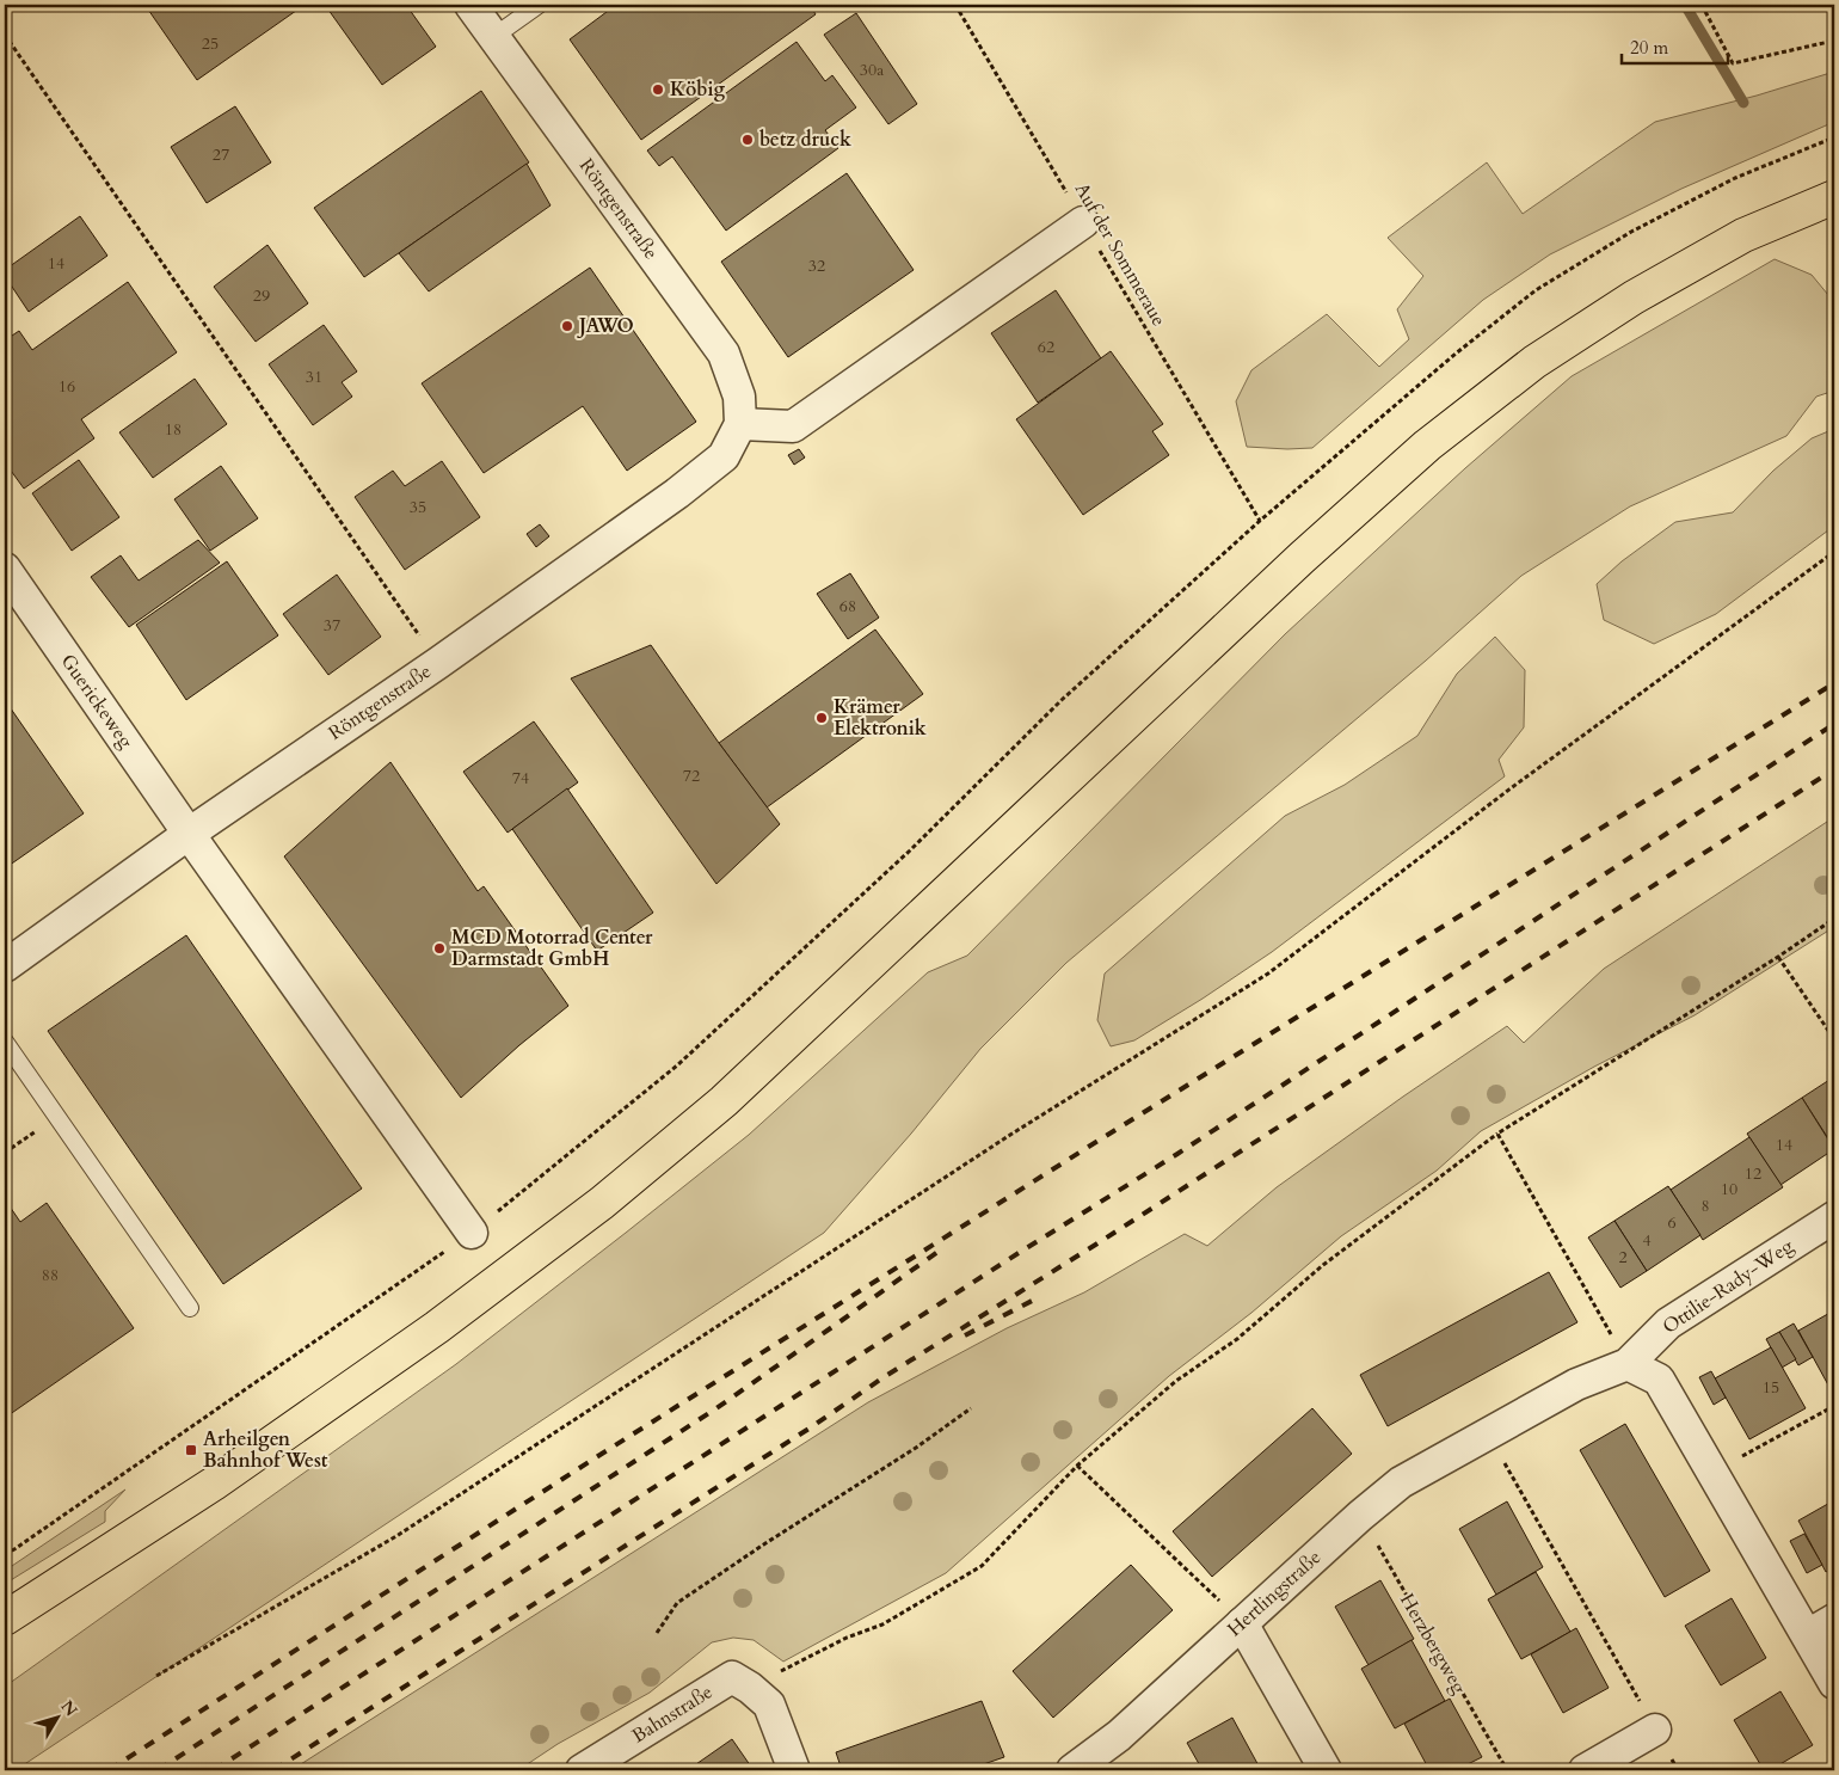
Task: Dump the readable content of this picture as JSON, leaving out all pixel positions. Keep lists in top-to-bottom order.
{
  "streets": {
    "street": [
      "Röntgenstraße",
      "Guerickeweg",
      "Ottilie-Rady-Weg",
      "Hertlingstraße",
      "Bahnstraße"
    ],
    "path": ["Auf der Sommeraue", "Herzbergweg"]
  },
  "crossings": [
    ["Röntgenstraße", "Guerickeweg"],
    ["Ottilie-Rady-Weg", "Hertlingstraße"],
    ["Hertlingstraße", "Herzbergweg"]
  ],
  "places": {
    "other": [
      "Köbig",
      "betz druck",
      "JAWO",
      "Krämer Elektronik",
      "MCD Motorrad Center Darmstadt GmbH"
    ],
    "transit": ["Arheilgen Bahnhof West"]
  },
  "house_numbers": [
    "25",
    "30a",
    "27",
    "14",
    "32",
    "29",
    "62",
    "31",
    "16",
    "18",
    "35",
    "68",
    "37",
    "72",
    "74",
    "14",
    "12",
    "10",
    "8",
    "6",
    "4",
    "2",
    "88",
    "15"
  ],
  "scale_bar": "20 m",
  "north": "top right"
}
